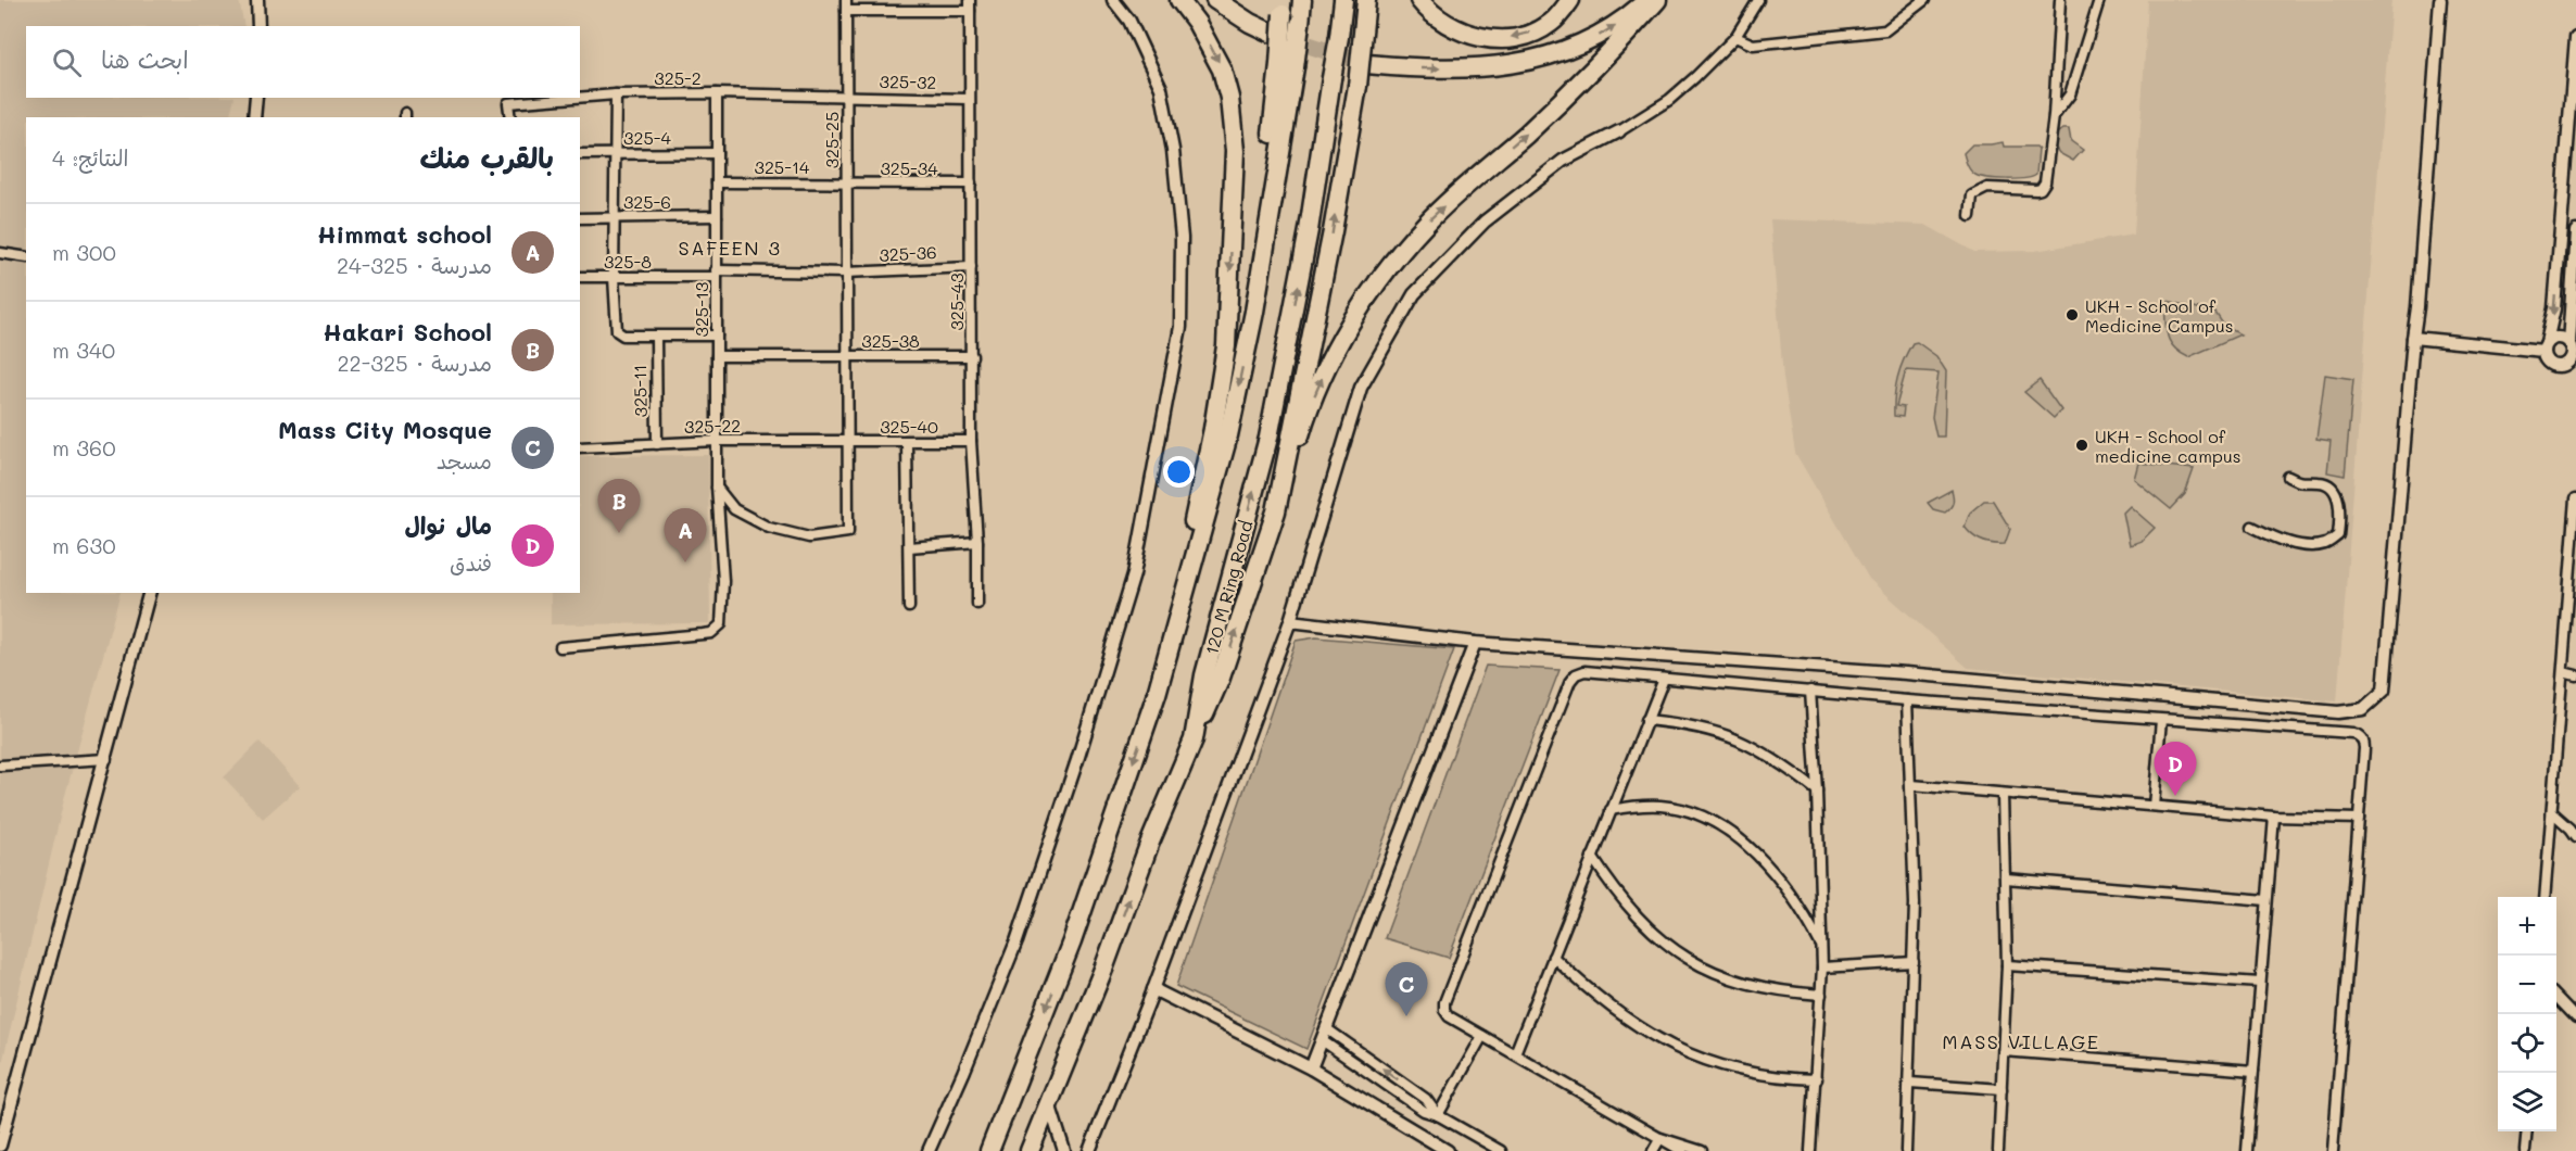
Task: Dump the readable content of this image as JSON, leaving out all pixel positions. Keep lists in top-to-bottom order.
{
  "streets": {
    "highway": ["120 M Ring Road"],
    "street": [
      "325-2",
      "325-32",
      "325-4",
      "325-25",
      "325-14",
      "325-34",
      "325-6",
      "325-36",
      "325-8",
      "325-43",
      "325-13",
      "325-38",
      "325-11",
      "325-22",
      "325-40"
    ]
  },
  "crossings": [
    ["325-2", "325-32"],
    ["325-2", "325-25"],
    ["325-2", "325-13"],
    ["325-32", "325-25"],
    ["325-32", "325-43"],
    ["325-4", "325-13"],
    ["325-25", "325-14"],
    ["325-25", "325-34"],
    ["325-25", "325-36"],
    ["325-25", "325-13"],
    ["325-25", "325-38"],
    ["325-25", "325-22"],
    ["325-25", "325-40"],
    ["325-14", "325-34"],
    ["325-14", "325-13"],
    ["325-34", "325-43"],
    ["325-6", "325-13"],
    ["325-36", "325-8"],
    ["325-36", "325-43"],
    ["325-36", "325-13"],
    ["325-8", "325-13"],
    ["325-43", "325-38"],
    ["325-43", "325-40"],
    ["325-13", "325-38"],
    ["325-13", "325-22"],
    ["325-11", "325-22"],
    ["325-22", "325-40"]
  ],
  "districts": ["SAFEEN 3", "MASS VILLAGE"],
  "places": ["UKH - School of Medicine Campus", "UKH - School of medicine campus"],
  "page": {
    "search": "ابحث هنا",
    "heading": ["بالقرب منك", "النتائج: 4"],
    "list": [
      {
        "mark": "A",
        "name": "Himmat school",
        "note": "مدرسة · 325-24",
        "value": "300 m"
      },
      {
        "mark": "B",
        "name": "Hakari School",
        "note": "مدرسة · 325-22",
        "value": "340 m"
      },
      {
        "mark": "C",
        "name": "Mass City Mosque",
        "note": "مسجد",
        "value": "360 m"
      },
      {
        "mark": "D",
        "name": "مال نوال",
        "note": "فندق",
        "value": "630 m"
      }
    ],
    "pins": [
      "B",
      "A",
      "D",
      "C"
    ],
    "map_buttons": ["+", "−"]
  }
}
